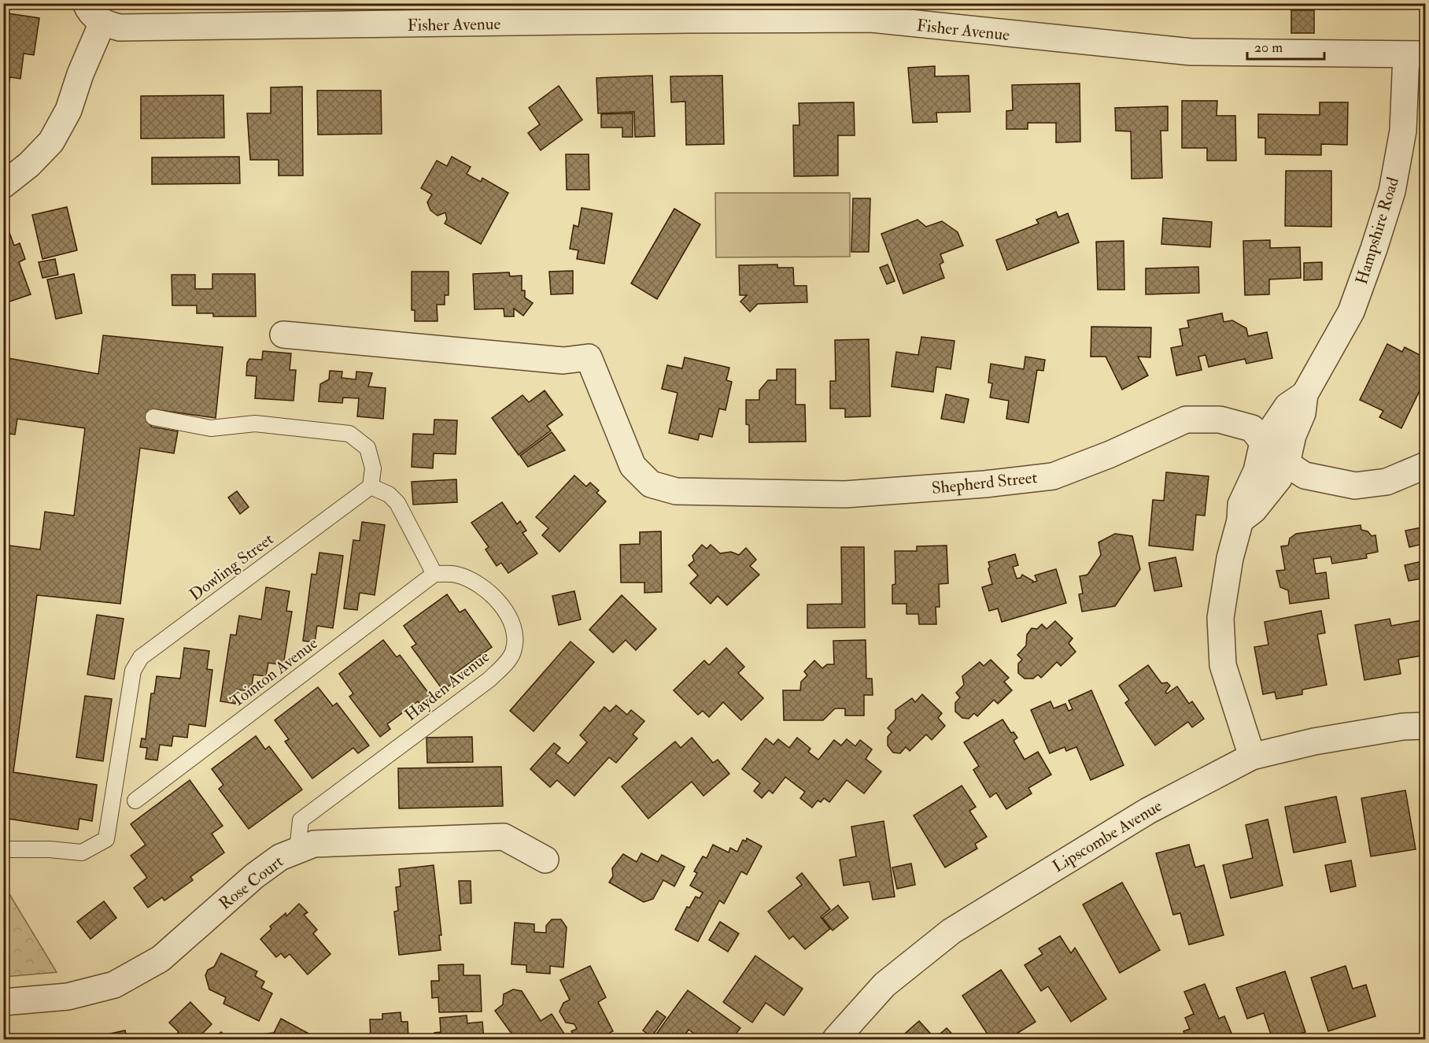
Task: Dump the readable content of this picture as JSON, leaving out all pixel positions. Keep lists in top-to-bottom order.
{
  "streets": {
    "street": [
      "Fisher Avenue",
      "Hampshire Road",
      "Shepherd Street",
      "Lipscombe Avenue",
      "Rose Court"
    ],
    "lane": ["Dowling Street", "Tointon Avenue", "Hayden Avenue"]
  },
  "crossings": [
    ["Fisher Avenue", "Hampshire Road"],
    ["Hampshire Road", "Shepherd Street"],
    ["Hampshire Road", "Lipscombe Avenue"],
    ["Tointon Avenue", "Hayden Avenue"],
    ["Hayden Avenue", "Rose Court"]
  ],
  "scale_bar": "20 m"
}
